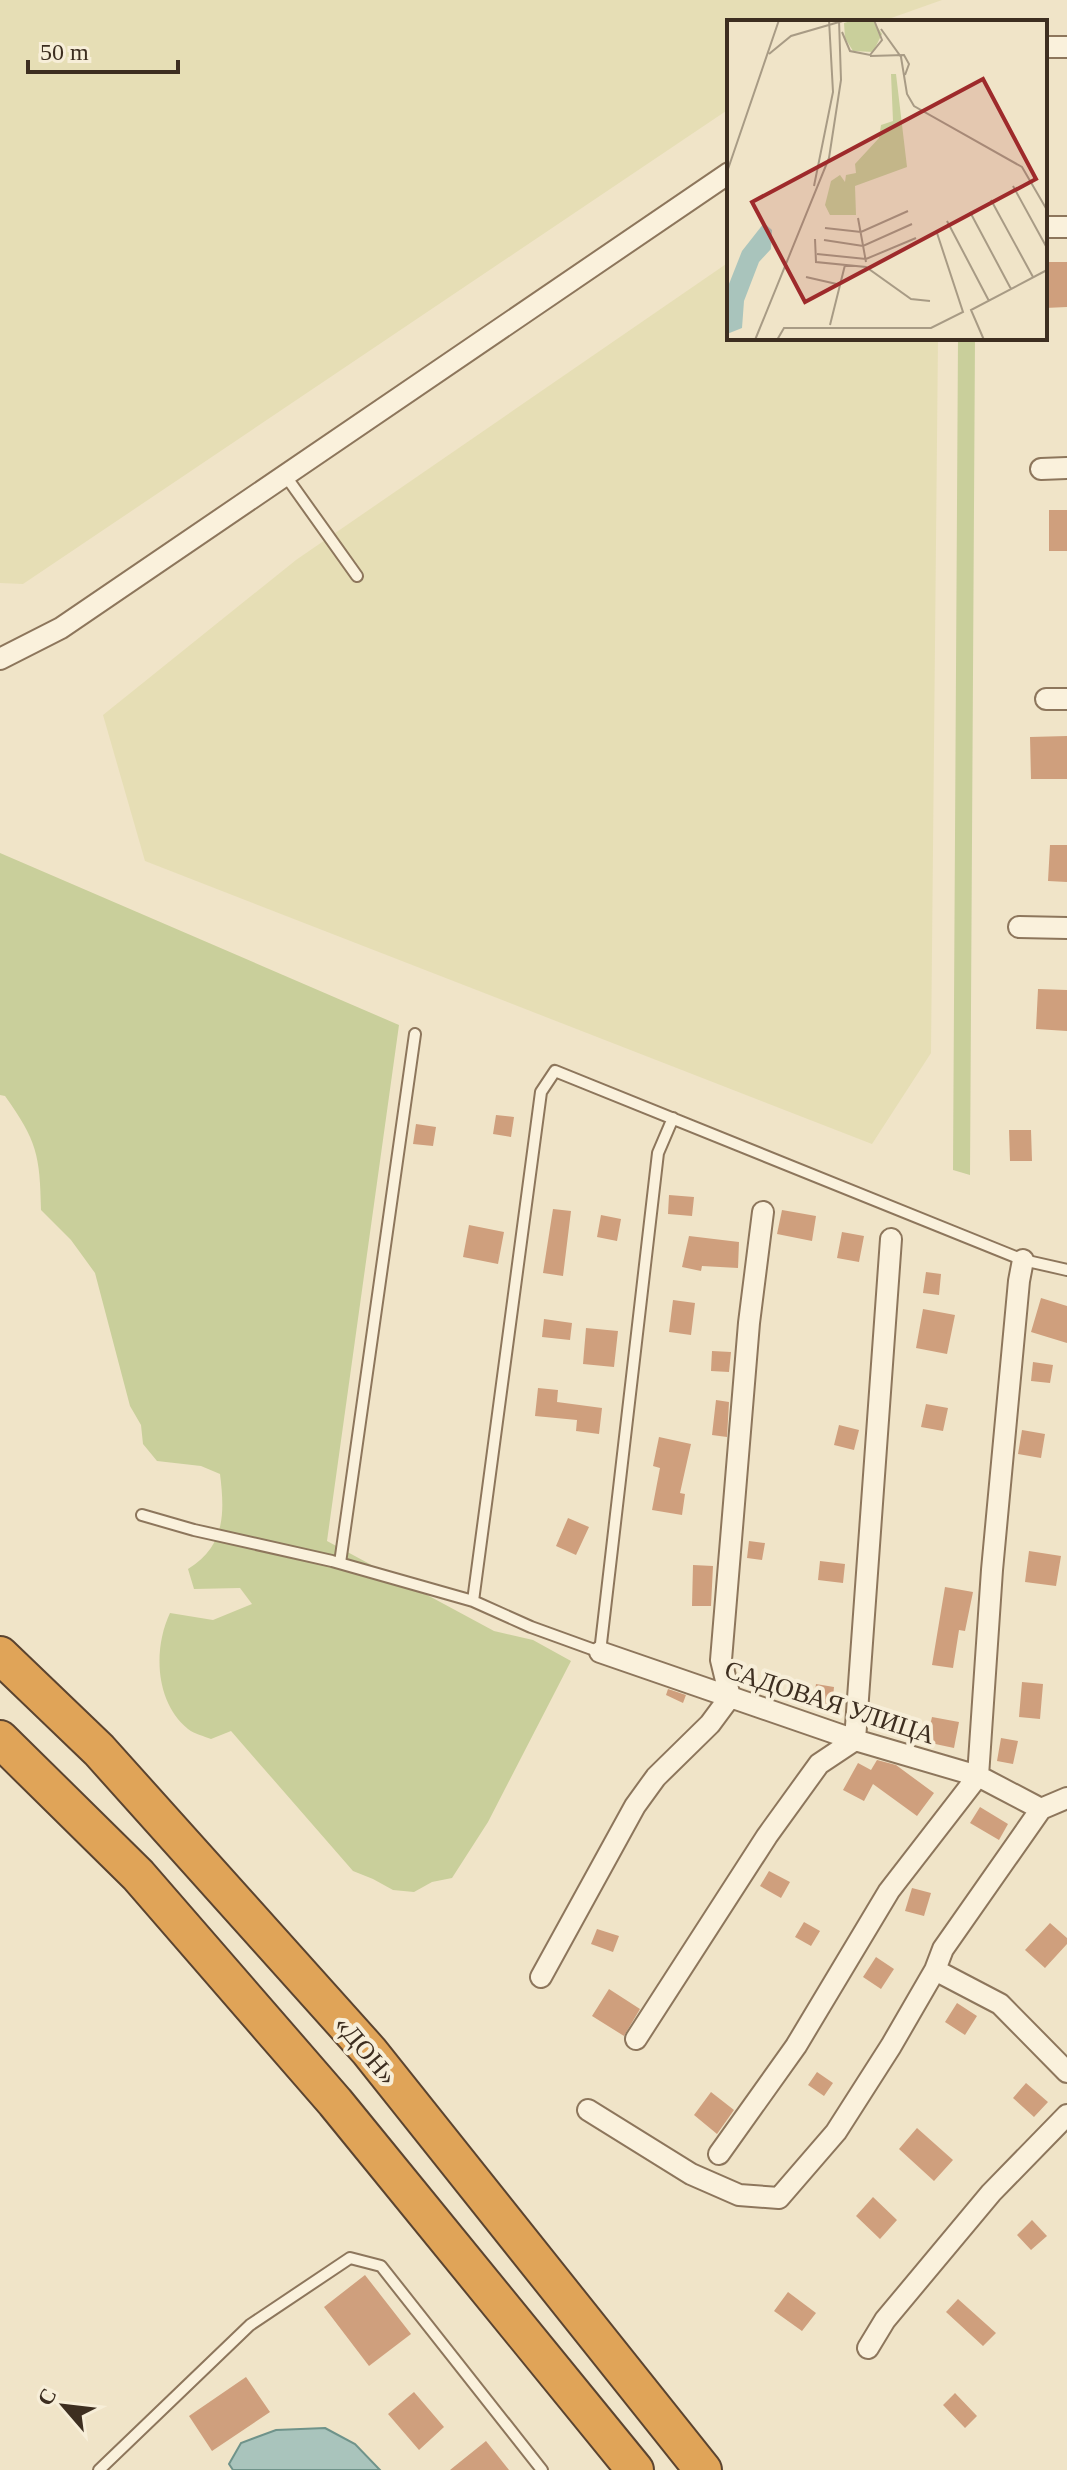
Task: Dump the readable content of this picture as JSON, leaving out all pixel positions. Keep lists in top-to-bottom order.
{
  "streets": {
    "highway": ["«ДОН»"],
    "street": ["САДОВАЯ УЛИЦА"]
  },
  "scale_bar": "50 m",
  "north": "top left"
}
